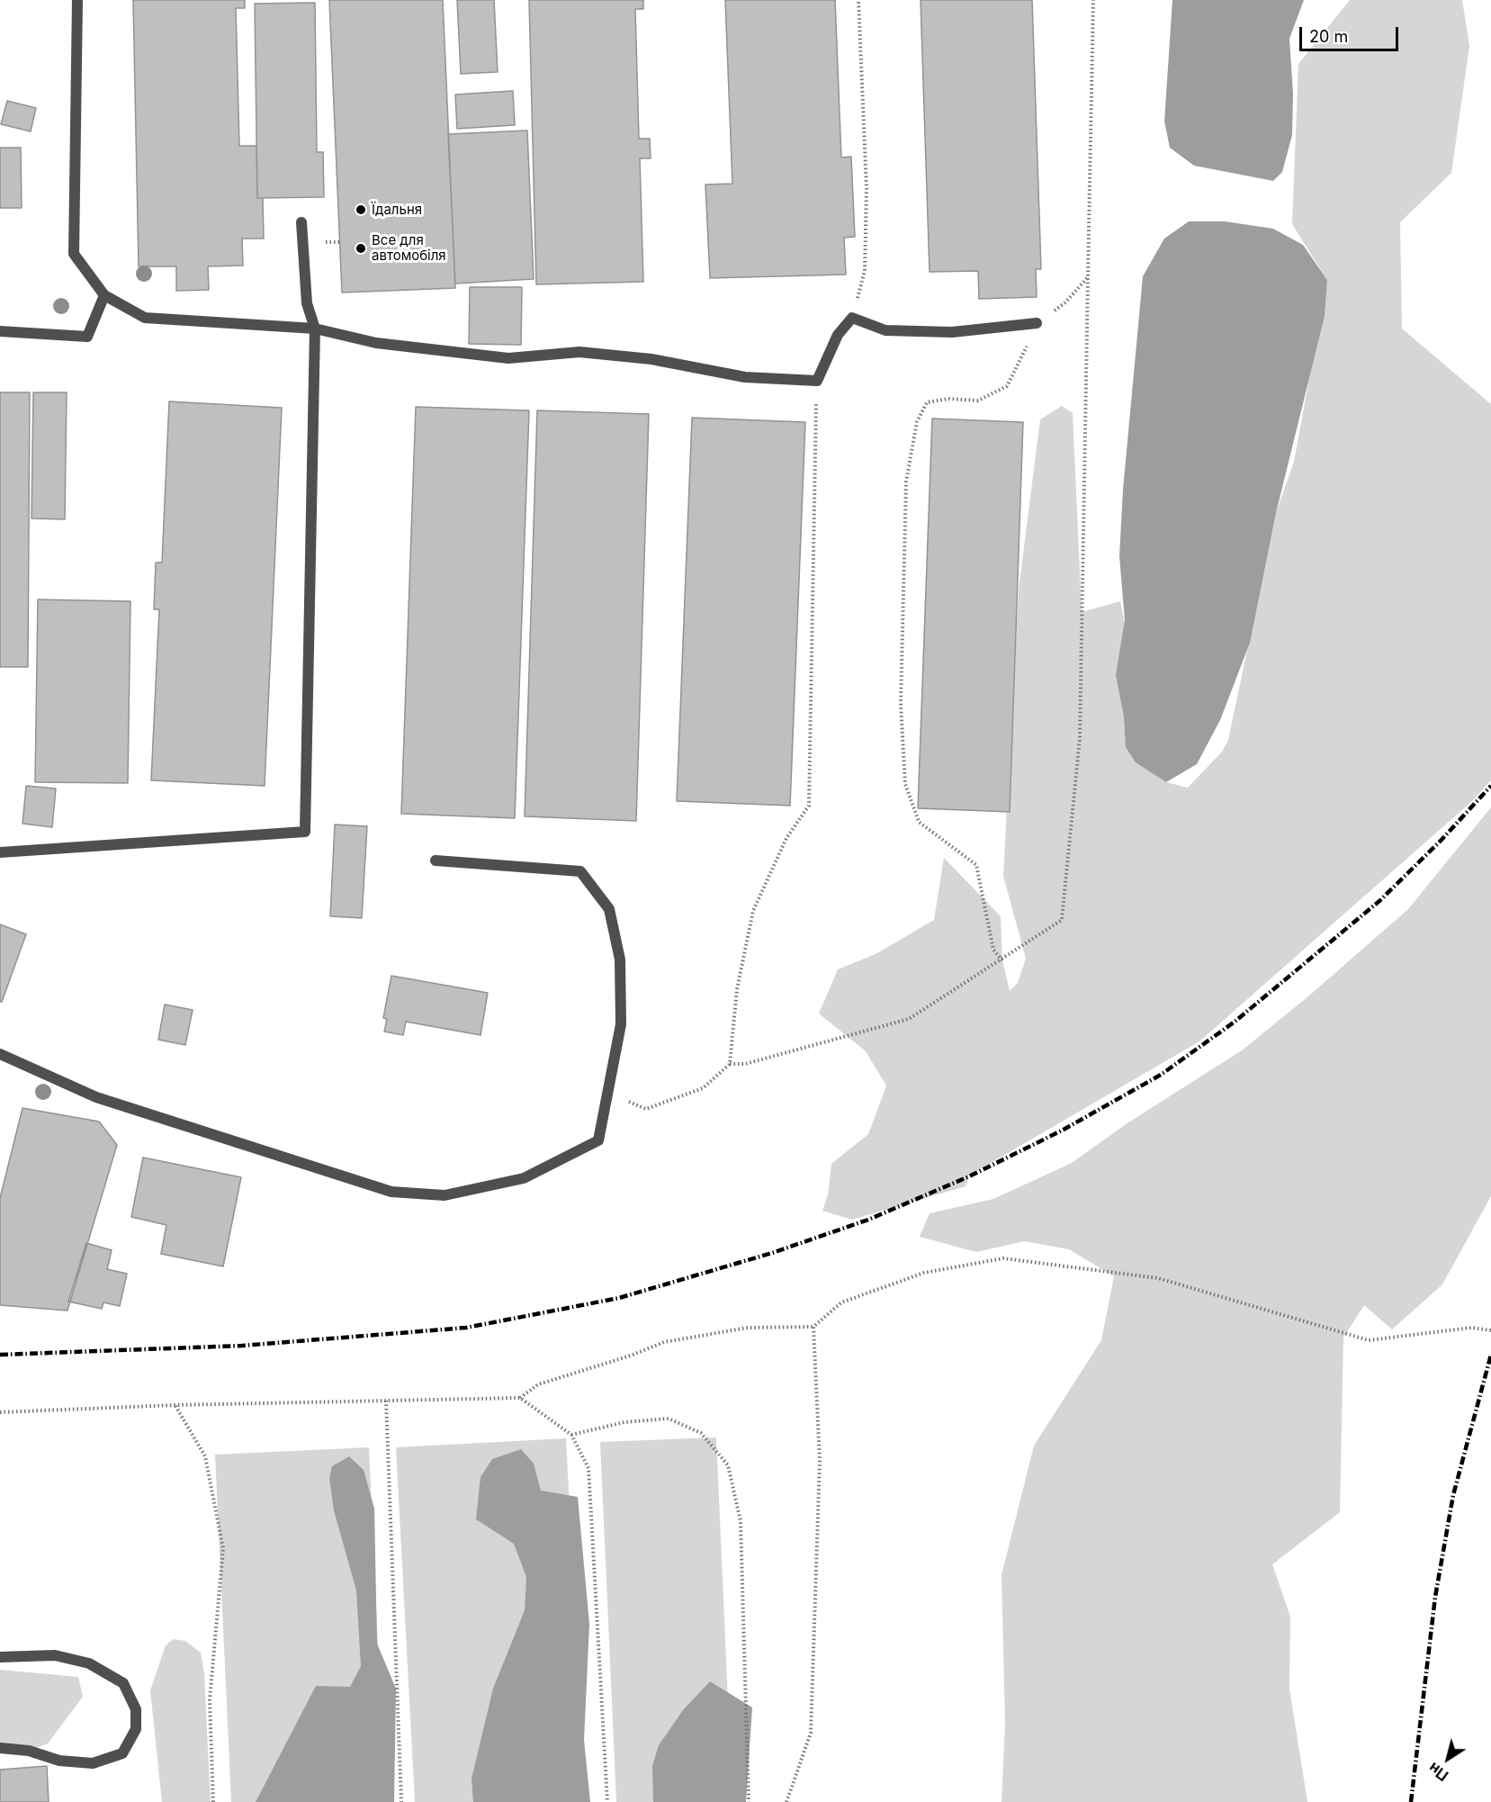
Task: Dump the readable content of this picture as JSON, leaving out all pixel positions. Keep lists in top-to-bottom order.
{
  "places": ["Їдальня", "Все для автомобіля"],
  "scale_bar": "20 m",
  "north": "bottom left"
}
